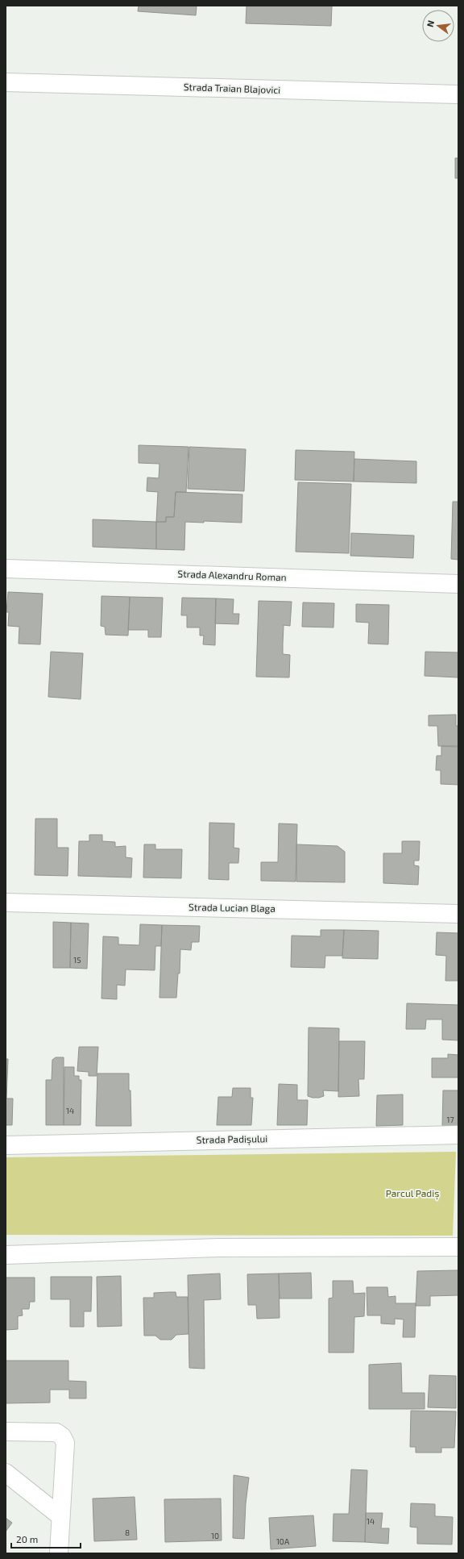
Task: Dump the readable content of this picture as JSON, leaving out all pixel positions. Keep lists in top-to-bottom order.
{
  "streets": {
    "street": [
      "Strada Traian Blajovici",
      "Strada Alexandru Roman",
      "Strada Lucian Blaga",
      "Strada Padișului"
    ]
  },
  "parks": ["Parcul Padiș"],
  "house_numbers": [
    "15",
    "14",
    "17",
    "14",
    "8",
    "10",
    "10A"
  ],
  "scale_bar": "20 m",
  "north": "left"
}
